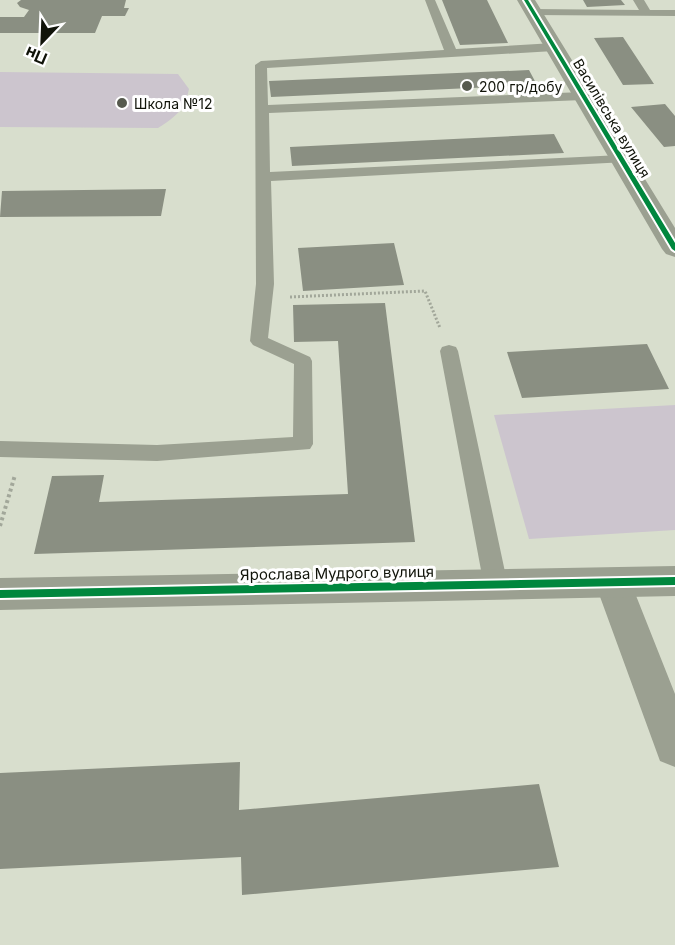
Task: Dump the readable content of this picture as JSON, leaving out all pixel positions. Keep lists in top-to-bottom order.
{
  "streets": {
    "street": ["Василівська вулиця", "Ярослава Мудрого вулиця"]
  },
  "places": ["200 гр/добу", "Школа №12"],
  "north": "bottom left"
}
